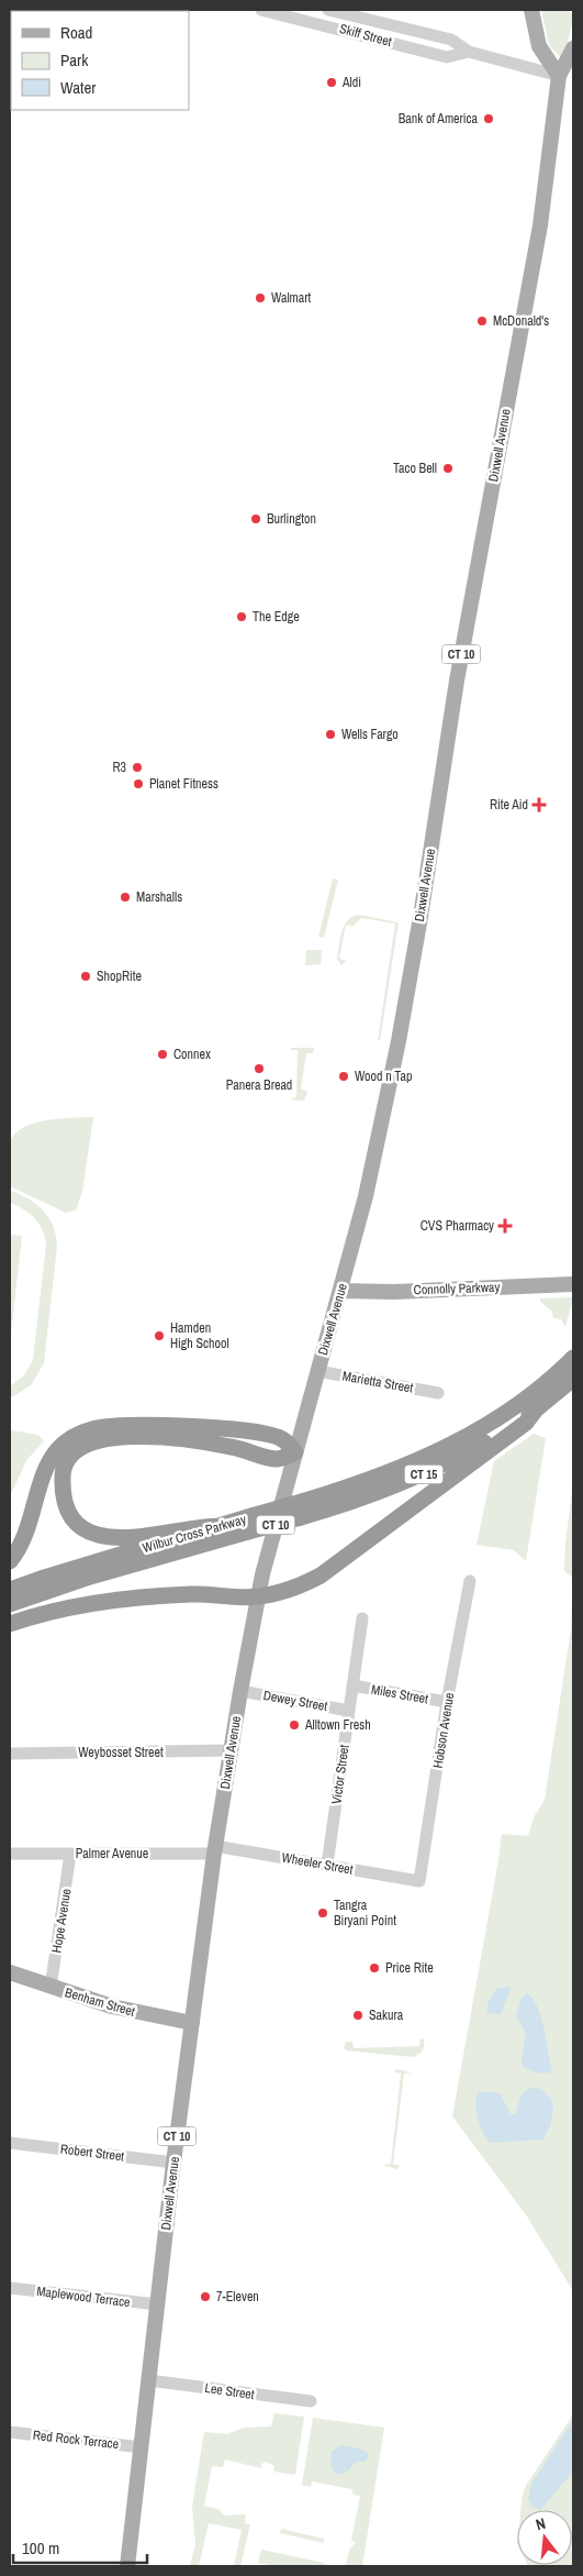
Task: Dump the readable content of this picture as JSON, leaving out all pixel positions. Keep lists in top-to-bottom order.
{
  "streets": {
    "highway": ["CT 15", "Wilbur Cross Parkway"],
    "main road": [
      "Dixwell Avenue",
      "CT 10",
      "Connolly Parkway",
      "Benham Street"
    ],
    "street": [
      "Skiff Street",
      "Marietta Street",
      "Miles Street",
      "Dewey Street",
      "Hobson Avenue",
      "Weybosset Street",
      "Victor Street",
      "Palmer Avenue",
      "Wheeler Street",
      "Hope Avenue",
      "Robert Street",
      "Maplewood Terrace",
      "Lee Street",
      "Red Rock Terrace"
    ]
  },
  "crossings": [
    ["Skiff Street", "Dixwell Avenue"],
    ["Dixwell Avenue", "Connolly Parkway"],
    ["Dixwell Avenue", "Marietta Street"],
    ["Dixwell Avenue", "Dewey Street"],
    ["Dixwell Avenue", "Weybosset Street"],
    ["Dixwell Avenue", "Palmer Avenue"],
    ["Dixwell Avenue", "Wheeler Street"],
    ["Dixwell Avenue", "Benham Street"],
    ["Dixwell Avenue", "Robert Street"],
    ["Dixwell Avenue", "Maplewood Terrace"],
    ["Dixwell Avenue", "Lee Street"],
    ["Dixwell Avenue", "Red Rock Terrace"],
    ["Miles Street", "Hobson Avenue"],
    ["Miles Street", "Victor Street"],
    ["Dewey Street", "Victor Street"],
    ["Hobson Avenue", "Wheeler Street"],
    ["Victor Street", "Wheeler Street"],
    ["Palmer Avenue", "Wheeler Street"],
    ["Palmer Avenue", "Hope Avenue"],
    ["Hope Avenue", "Benham Street"]
  ],
  "places": {
    "other": [
      "Aldi",
      "Bank of America",
      "Walmart",
      "McDonald's",
      "Taco Bell",
      "Burlington",
      "The Edge",
      "Wells Fargo",
      "R3",
      "Planet Fitness",
      "Marshalls",
      "ShopRite",
      "Connex",
      "Panera Bread",
      "Wood n Tap",
      "Hamden High School",
      "Alltown Fresh",
      "Tangra Biryani Point",
      "Price Rite",
      "Sakura",
      "7-Eleven"
    ],
    "health": ["Rite Aid", "CVS Pharmacy"]
  },
  "legend": ["Road", "Park", "Water"],
  "scale_bar": "100 m",
  "north": "top"
}
